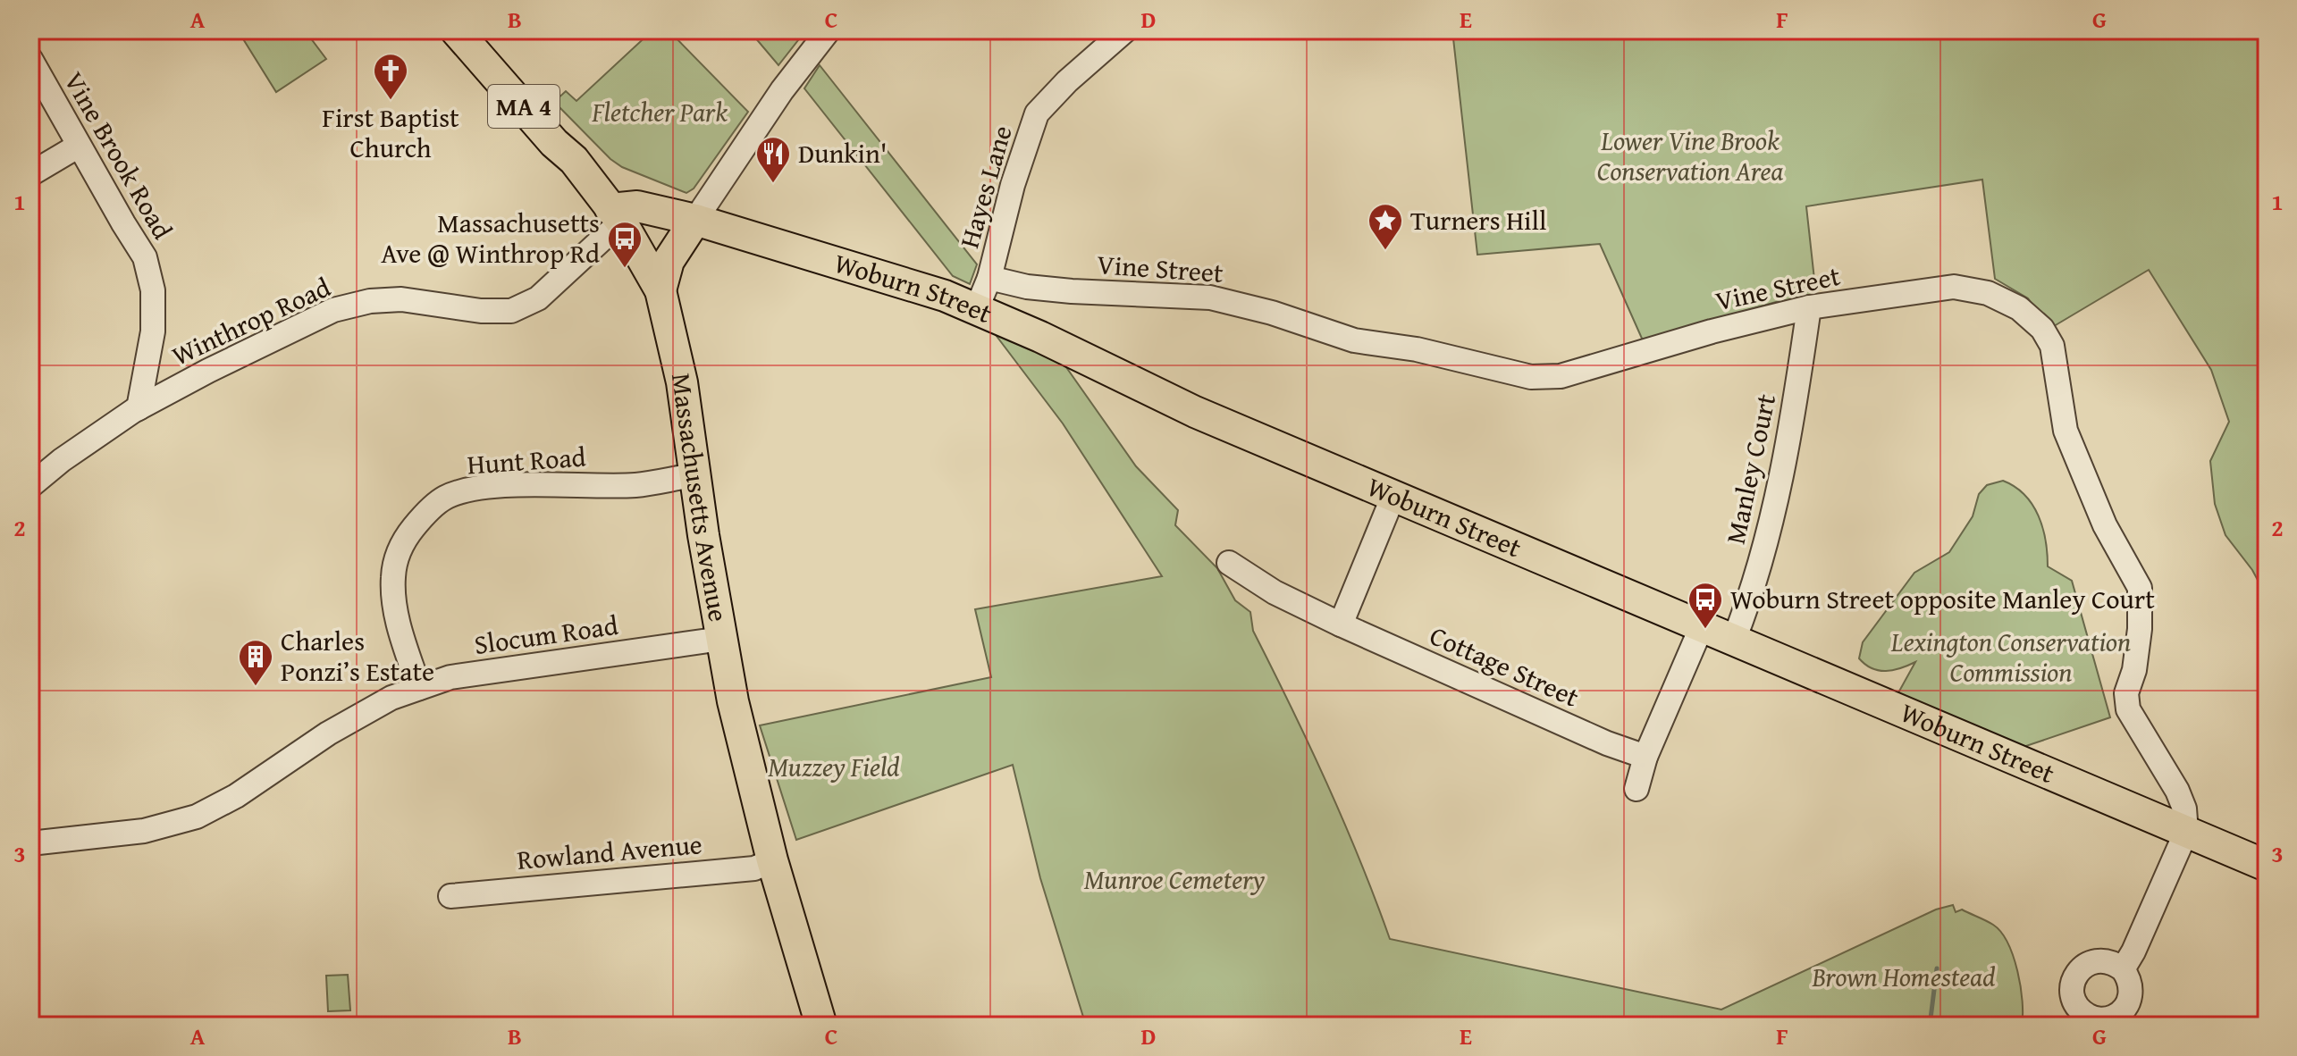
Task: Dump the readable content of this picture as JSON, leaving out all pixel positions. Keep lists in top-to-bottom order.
{
  "streets": {
    "main road": ["MA 4", "Woburn Street", "Massachusetts Avenue"],
    "street": [
      "Vine Brook Road",
      "Hayes Lane",
      "Vine Street",
      "Winthrop Road",
      "Hunt Road",
      "Manley Court",
      "Slocum Road",
      "Cottage Street",
      "Rowland Avenue"
    ]
  },
  "crossings": [
    ["Vine Brook Road", "Winthrop Road"],
    ["Hayes Lane", "Vine Street"],
    ["Hayes Lane", "Woburn Street"],
    ["Vine Street", "Woburn Street"],
    ["Vine Street", "Manley Court"],
    ["Woburn Street", "Winthrop Road"],
    ["Woburn Street", "Manley Court"],
    ["Woburn Street", "Massachusetts Avenue"],
    ["Winthrop Road", "Massachusetts Avenue"],
    ["Hunt Road", "Massachusetts Avenue"],
    ["Hunt Road", "Slocum Road"],
    ["Massachusetts Avenue", "Slocum Road"],
    ["Massachusetts Avenue", "Rowland Avenue"]
  ],
  "parks": [
    "Fletcher Park",
    "Lower Vine Brook Conservation Area",
    "Lexington Conservation Commission",
    "Muzzey Field",
    "Munroe Cemetery",
    "Brown Homestead"
  ],
  "places": {
    "church": ["First Baptist Church"],
    "restaurant": ["Dunkin'"],
    "place": ["Turners Hill"],
    "bus stop": ["Massachusetts Ave @ Winthrop Rd", "Woburn Street opposite Manley Court"],
    "building": ["Charles Ponzi’s Estate"]
  },
  "grid": {
    "columns": [
      "A",
      "B",
      "C",
      "D",
      "E",
      "F",
      "G"
    ],
    "rows": ["1", "2", "3"]
  }
}
